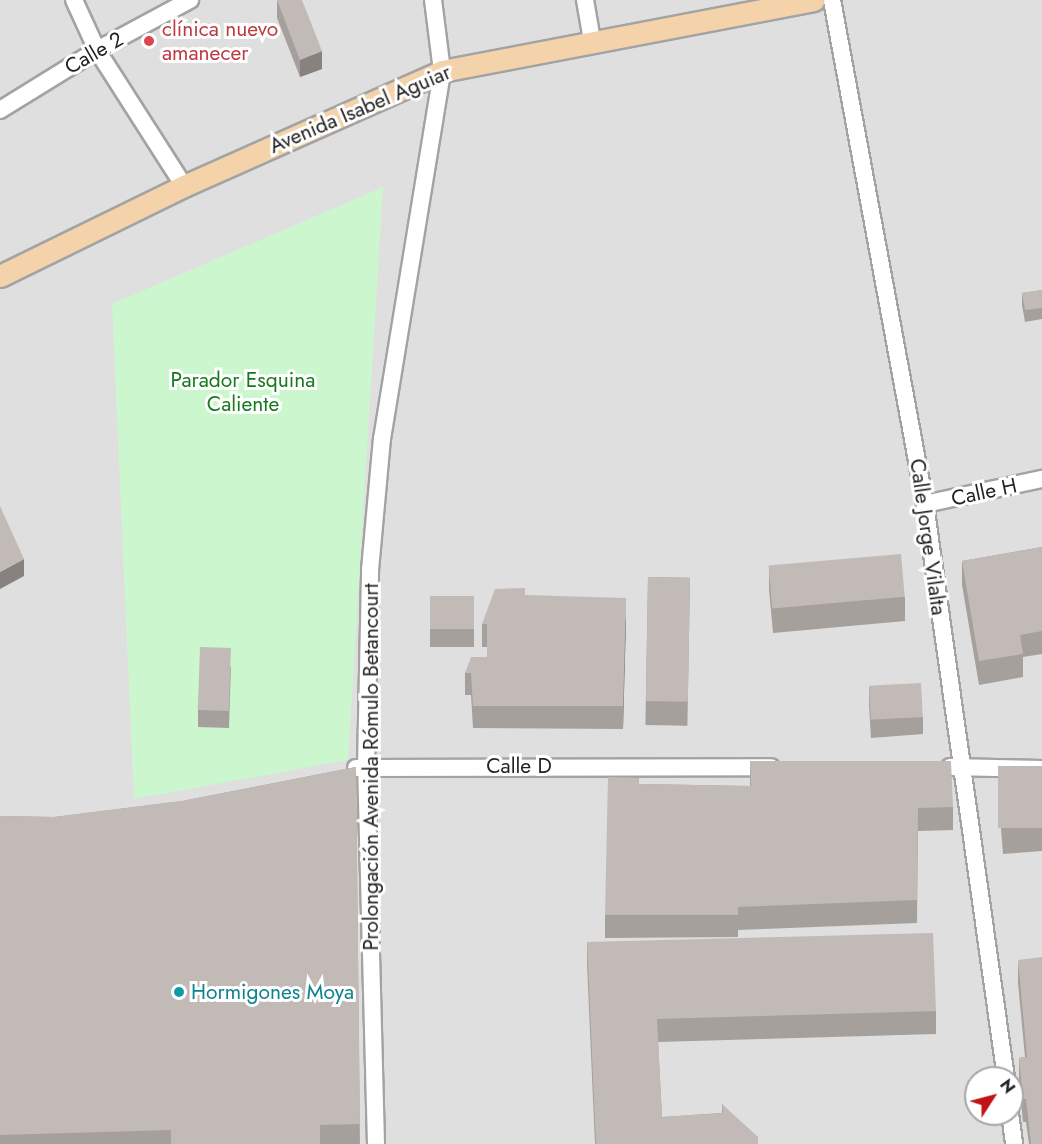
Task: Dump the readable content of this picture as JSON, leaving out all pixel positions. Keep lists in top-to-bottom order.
{
  "streets": {
    "main road": ["Avenida Isabel Aguiar"],
    "street": [
      "Calle 2",
      "Calle H",
      "Calle Jorge Vilalta",
      "Calle D",
      "Prolongación Avenida Rómulo Betancourt"
    ]
  },
  "crossings": [
    ["Avenida Isabel Aguiar", "Prolongación Avenida Rómulo Betancourt"],
    ["Calle H", "Calle Jorge Vilalta"],
    ["Calle D", "Prolongación Avenida Rómulo Betancourt"]
  ],
  "parks": ["Parador Esquina Caliente"],
  "places": ["clínica nuevo amanecer", "Hormigones Moya"],
  "north": "top right"
}
